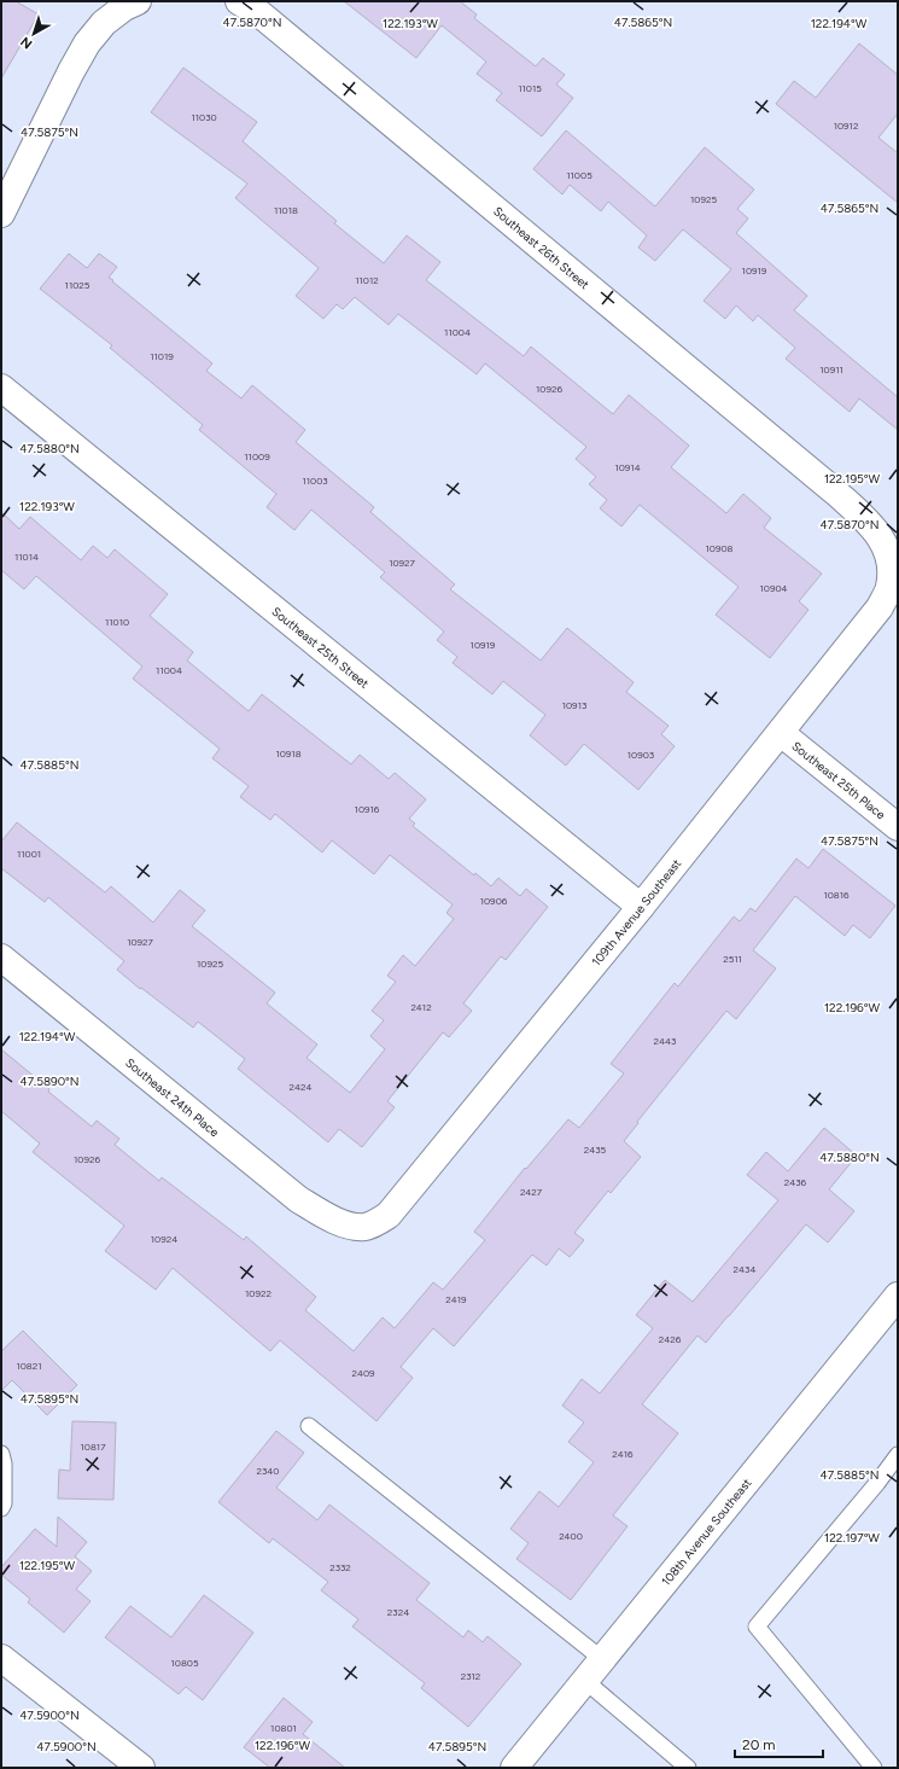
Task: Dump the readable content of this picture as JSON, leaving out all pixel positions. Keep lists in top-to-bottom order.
{
  "streets": {
    "street": [
      "Southeast 26th Street",
      "Southeast 25th Street",
      "Southeast 25th Place",
      "109th Avenue Southeast",
      "Southeast 24th Place",
      "108th Avenue Southeast"
    ]
  },
  "crossings": [
    ["Southeast 26th Street", "109th Avenue Southeast"],
    ["Southeast 25th Street", "109th Avenue Southeast"],
    ["Southeast 25th Place", "109th Avenue Southeast"],
    ["109th Avenue Southeast", "Southeast 24th Place"]
  ],
  "house_numbers": [
    "11015",
    "11030",
    "10912",
    "11005",
    "10925",
    "11018",
    "10919",
    "11012",
    "11025",
    "11004",
    "11019",
    "10911",
    "10926",
    "11009",
    "10914",
    "11003",
    "10908",
    "11014",
    "10927",
    "10904",
    "11010",
    "10919",
    "11004",
    "10913",
    "10918",
    "10903",
    "10916",
    "11001",
    "10816",
    "10906",
    "10927",
    "2511",
    "10925",
    "2412",
    "2443",
    "2424",
    "2435",
    "10926",
    "2436",
    "2427",
    "10924",
    "2434",
    "10922",
    "2419",
    "2426",
    "10821",
    "2409",
    "10817",
    "2416",
    "2340",
    "2400",
    "2332",
    "2324",
    "10805",
    "2312",
    "10801"
  ],
  "scale_bar": "20 m",
  "north": "bottom left",
  "coordinates": [
    "47.5870°N",
    "47.5865°N",
    "122.193°W",
    "122.194°W",
    "47.5875°N",
    "47.5880°N",
    "122.195°W",
    "47.5885°N",
    "122.196°W",
    "47.5890°N",
    "47.5895°N",
    "122.197°W",
    "47.5900°N"
  ]
}
